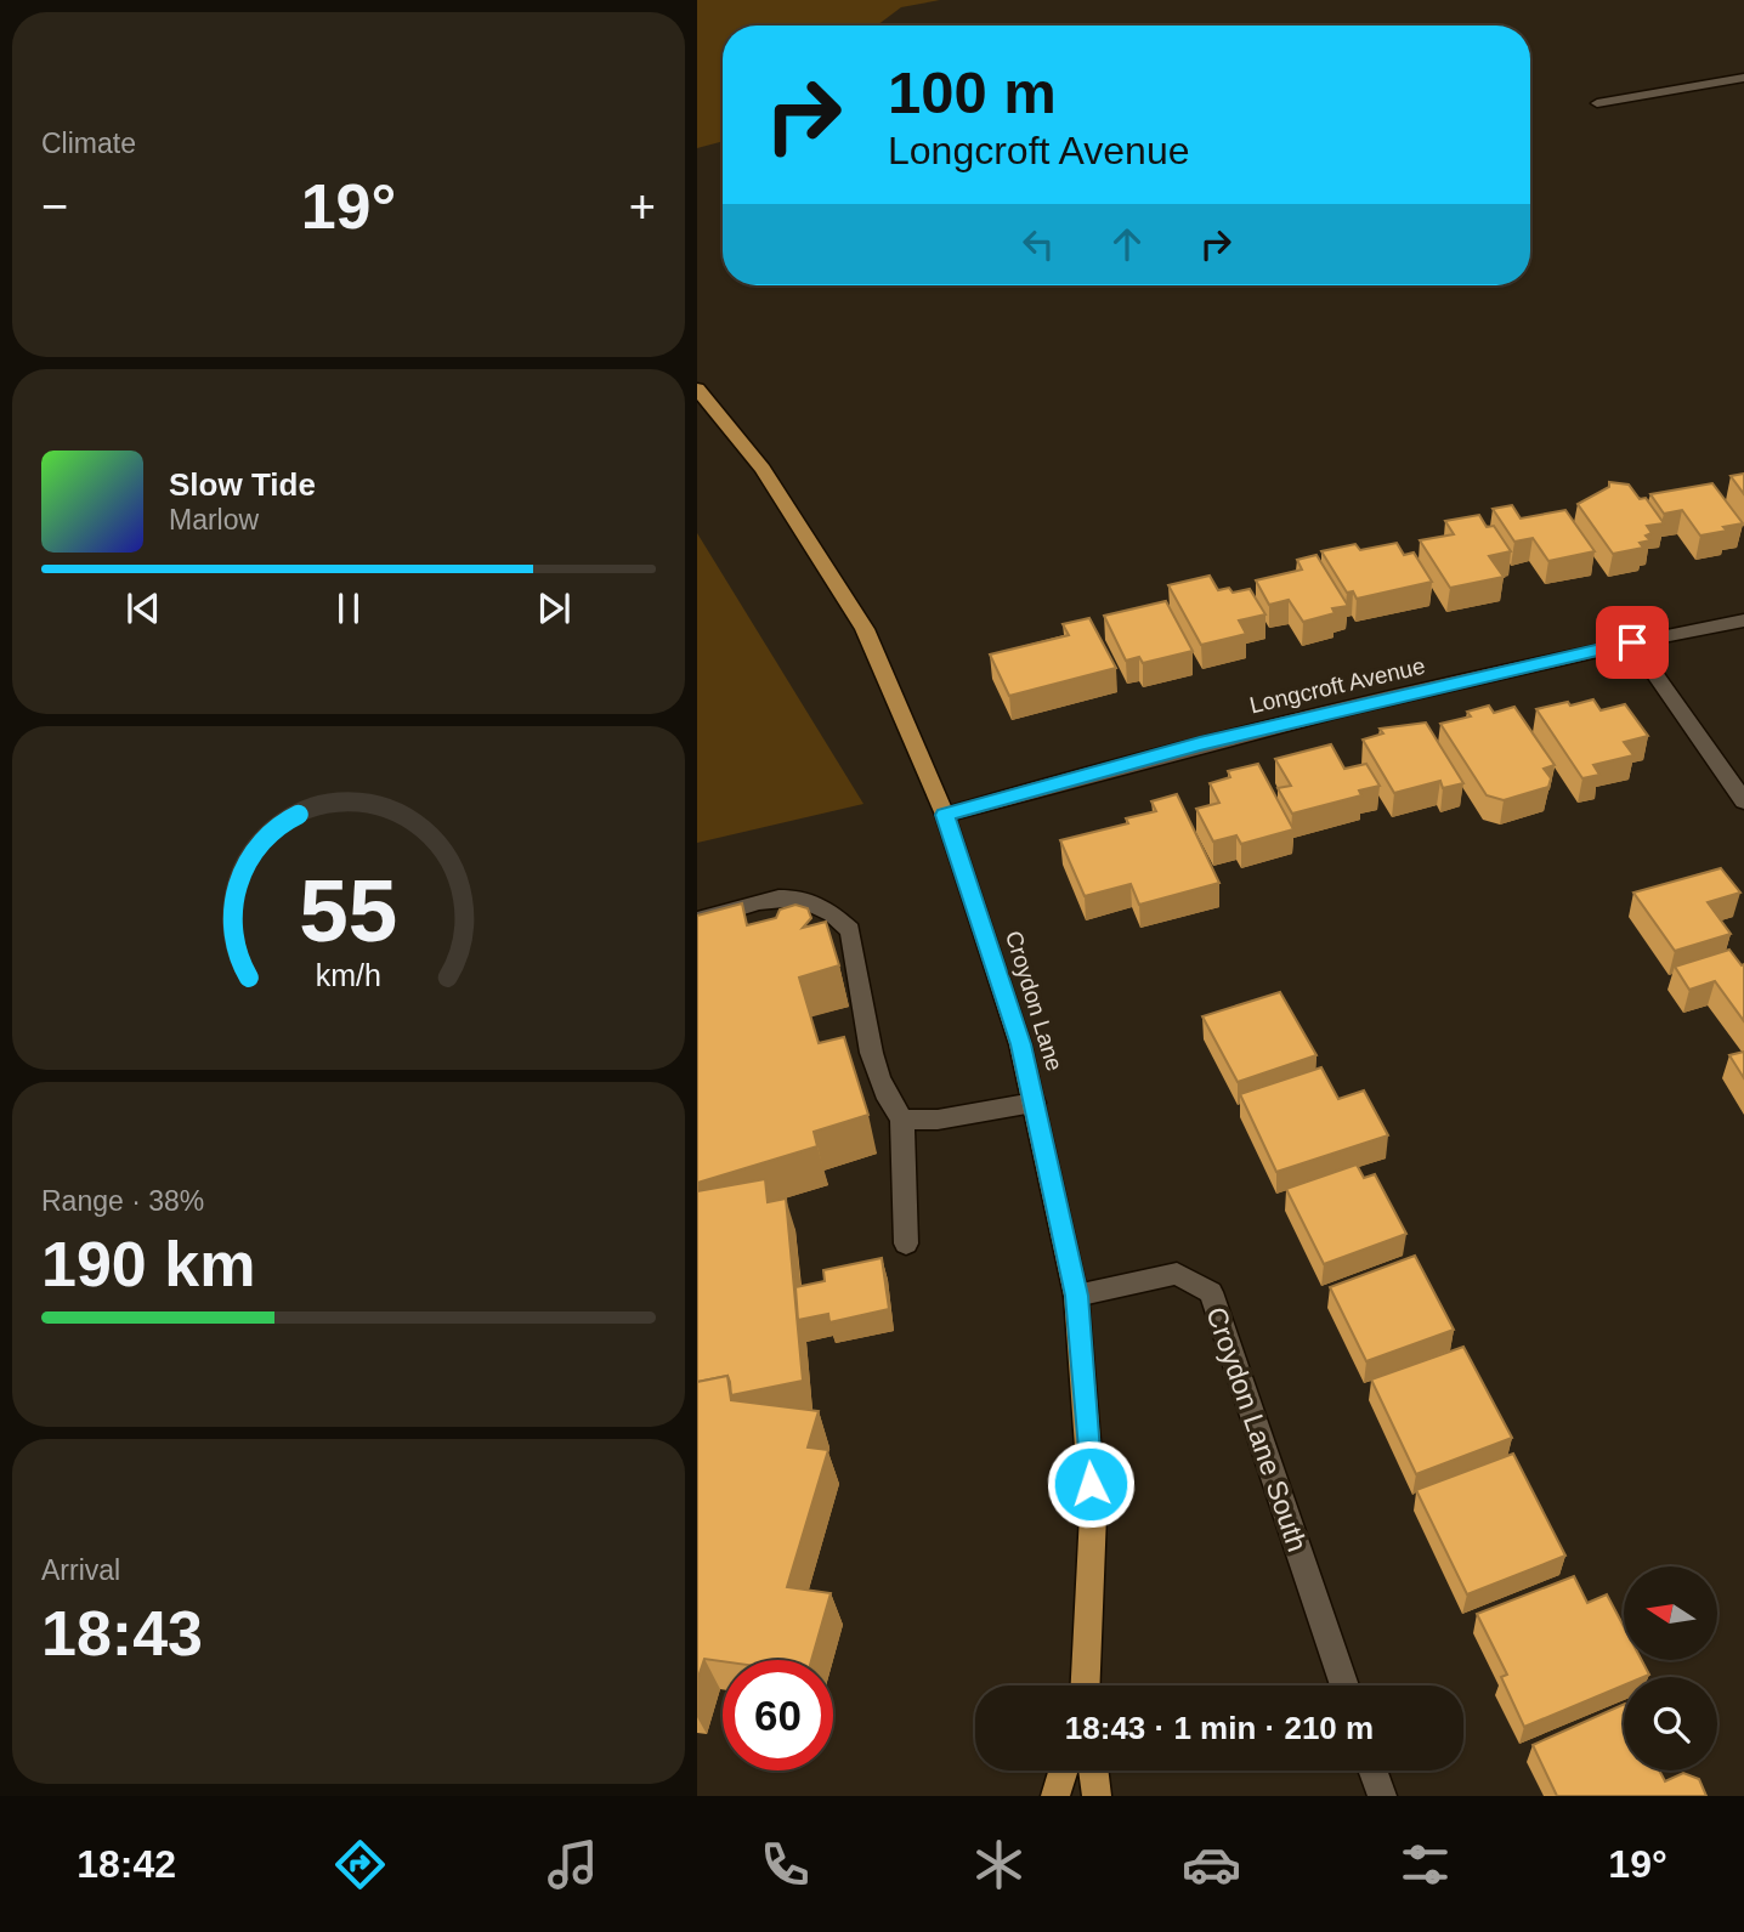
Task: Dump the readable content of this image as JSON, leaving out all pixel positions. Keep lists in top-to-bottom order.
{
  "streets": {
    "main road": ["Croydon Lane"],
    "street": ["Longcroft Avenue", "Croydon Lane South"]
  },
  "crossings": [
    ["Longcroft Avenue", "Croydon Lane"],
    ["Croydon Lane", "Croydon Lane South"]
  ],
  "north": "left",
  "page": {
    "tile": [
      "Climate",
      ["Range · 38%", "190 km"],
      ["Arrival", "18:43"]
    ],
    "turn": ["100 m", "Longcroft Avenue"],
    "heat": ["−", "19°", "+"],
    "song": ["Slow Tide", "Marlow"],
    "limit": "60",
    "trip": "18:43 · 1 min · 210 m",
    "tabs": ["18:42", "19°"],
    "gauge": ["55", "km/h"]
  }
}
